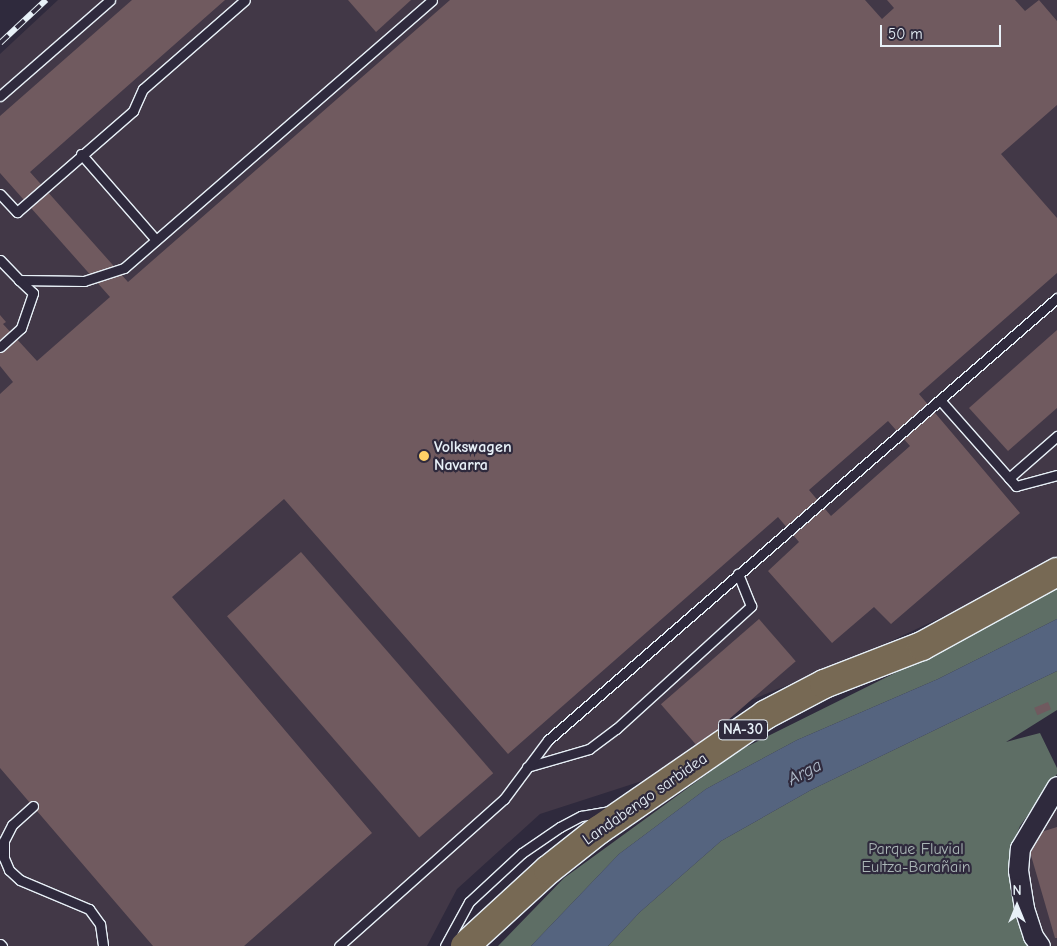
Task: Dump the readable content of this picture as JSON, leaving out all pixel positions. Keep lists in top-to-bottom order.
{
  "streets": {
    "highway": ["NA-30", "Landabengo sarbidea"]
  },
  "water": ["Arga"],
  "parks": ["Parque Fluvial Eultza-Barañain"],
  "places": ["Volkswagen Navarra"],
  "scale_bar": "50 m",
  "north": "top"
}
